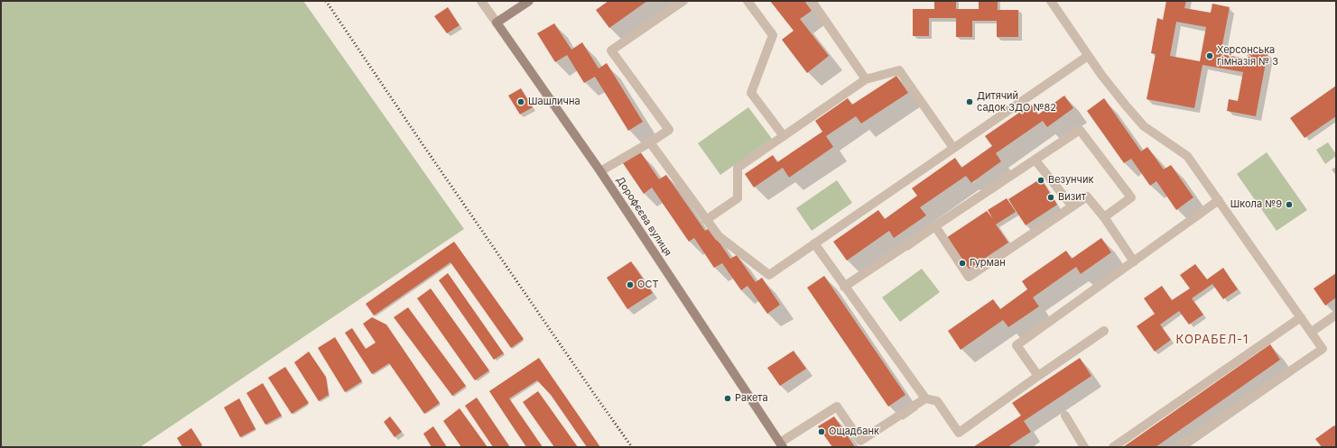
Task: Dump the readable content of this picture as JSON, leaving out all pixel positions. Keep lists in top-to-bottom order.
{
  "streets": {
    "street": ["Дорофєєва вулиця"]
  },
  "districts": ["КОРАБЕЛ-1"],
  "places": [
    "Херсонська гімназія № 3",
    "Шашлична",
    "Дитячий садок ЗДО №82",
    "Везунчик",
    "Визит",
    "Школа №9",
    "Гурман",
    "ОСТ",
    "Ракета",
    "Ощадбанк"
  ]
}
